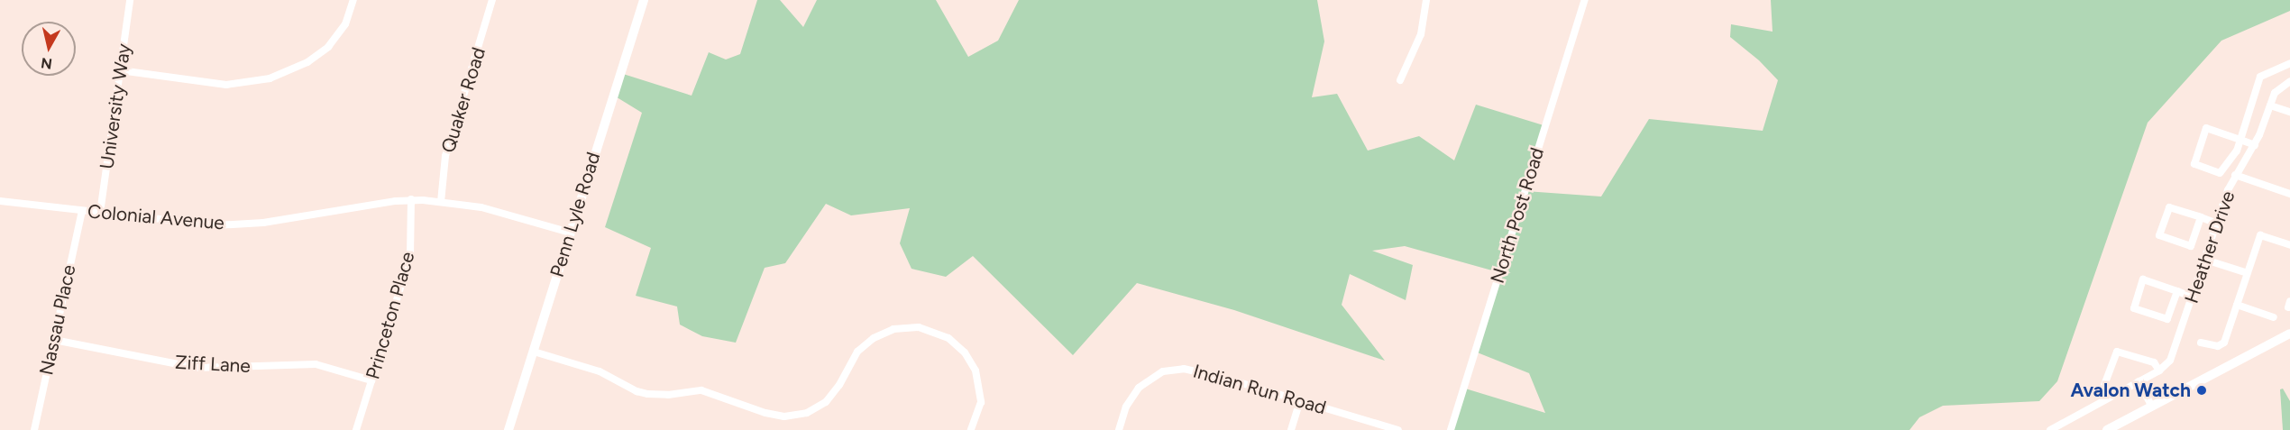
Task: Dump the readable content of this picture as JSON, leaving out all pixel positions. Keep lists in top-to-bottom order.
{
  "streets": {
    "street": [
      "Quaker Road",
      "University Way",
      "Penn Lyle Road",
      "North Post Road",
      "Colonial Avenue",
      "Heather Drive",
      "Princeton Place",
      "Nassau Place",
      "Ziff Lane",
      "Indian Run Road"
    ]
  },
  "crossings": [
    ["Quaker Road", "Colonial Avenue"],
    ["University Way", "Colonial Avenue"],
    ["Penn Lyle Road", "Colonial Avenue"],
    ["Colonial Avenue", "Princeton Place"],
    ["Colonial Avenue", "Nassau Place"],
    ["Princeton Place", "Ziff Lane"],
    ["Nassau Place", "Ziff Lane"]
  ],
  "places": ["Avalon Watch"],
  "north": "bottom"
}
